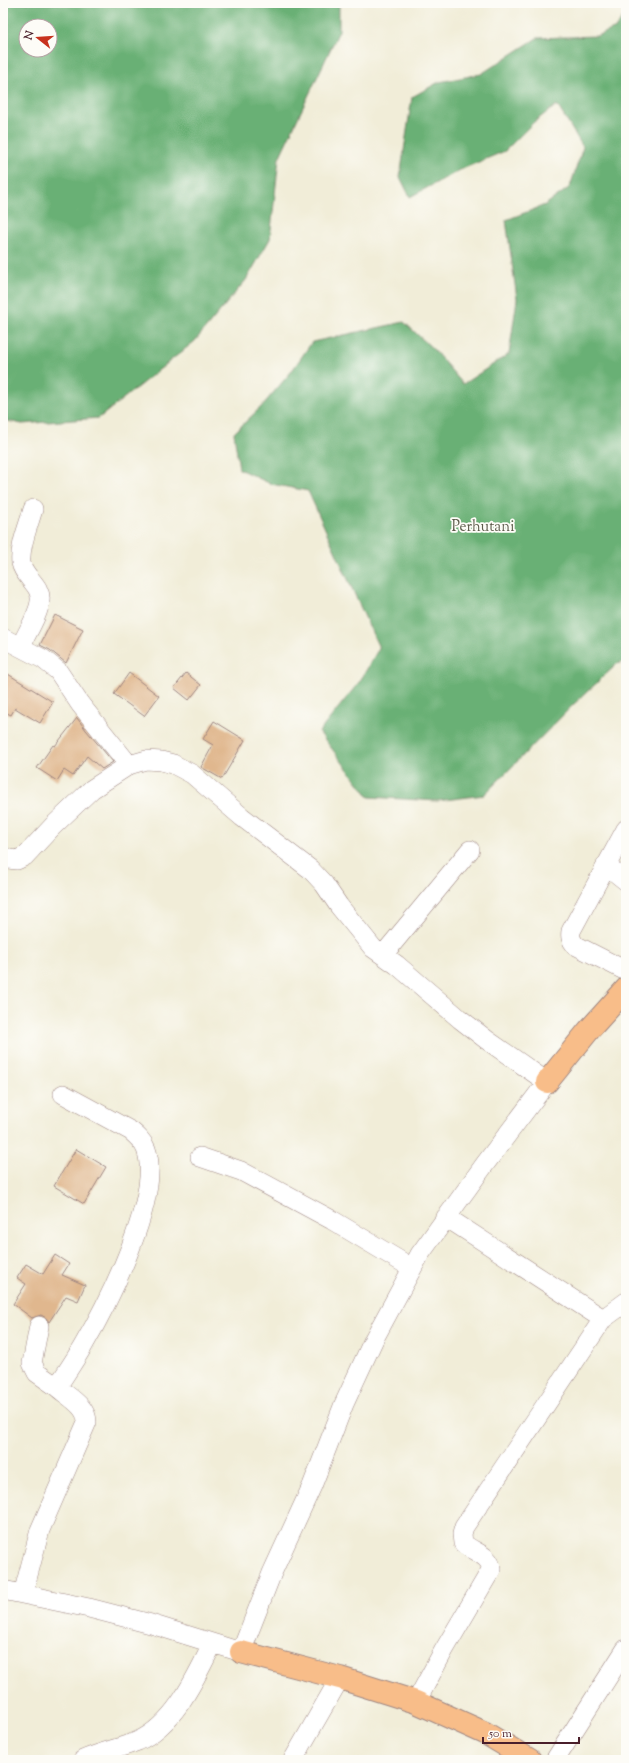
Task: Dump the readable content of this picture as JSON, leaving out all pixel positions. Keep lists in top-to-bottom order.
{
  "parks": ["Perhutani"],
  "scale_bar": "50 m",
  "north": "left"
}
